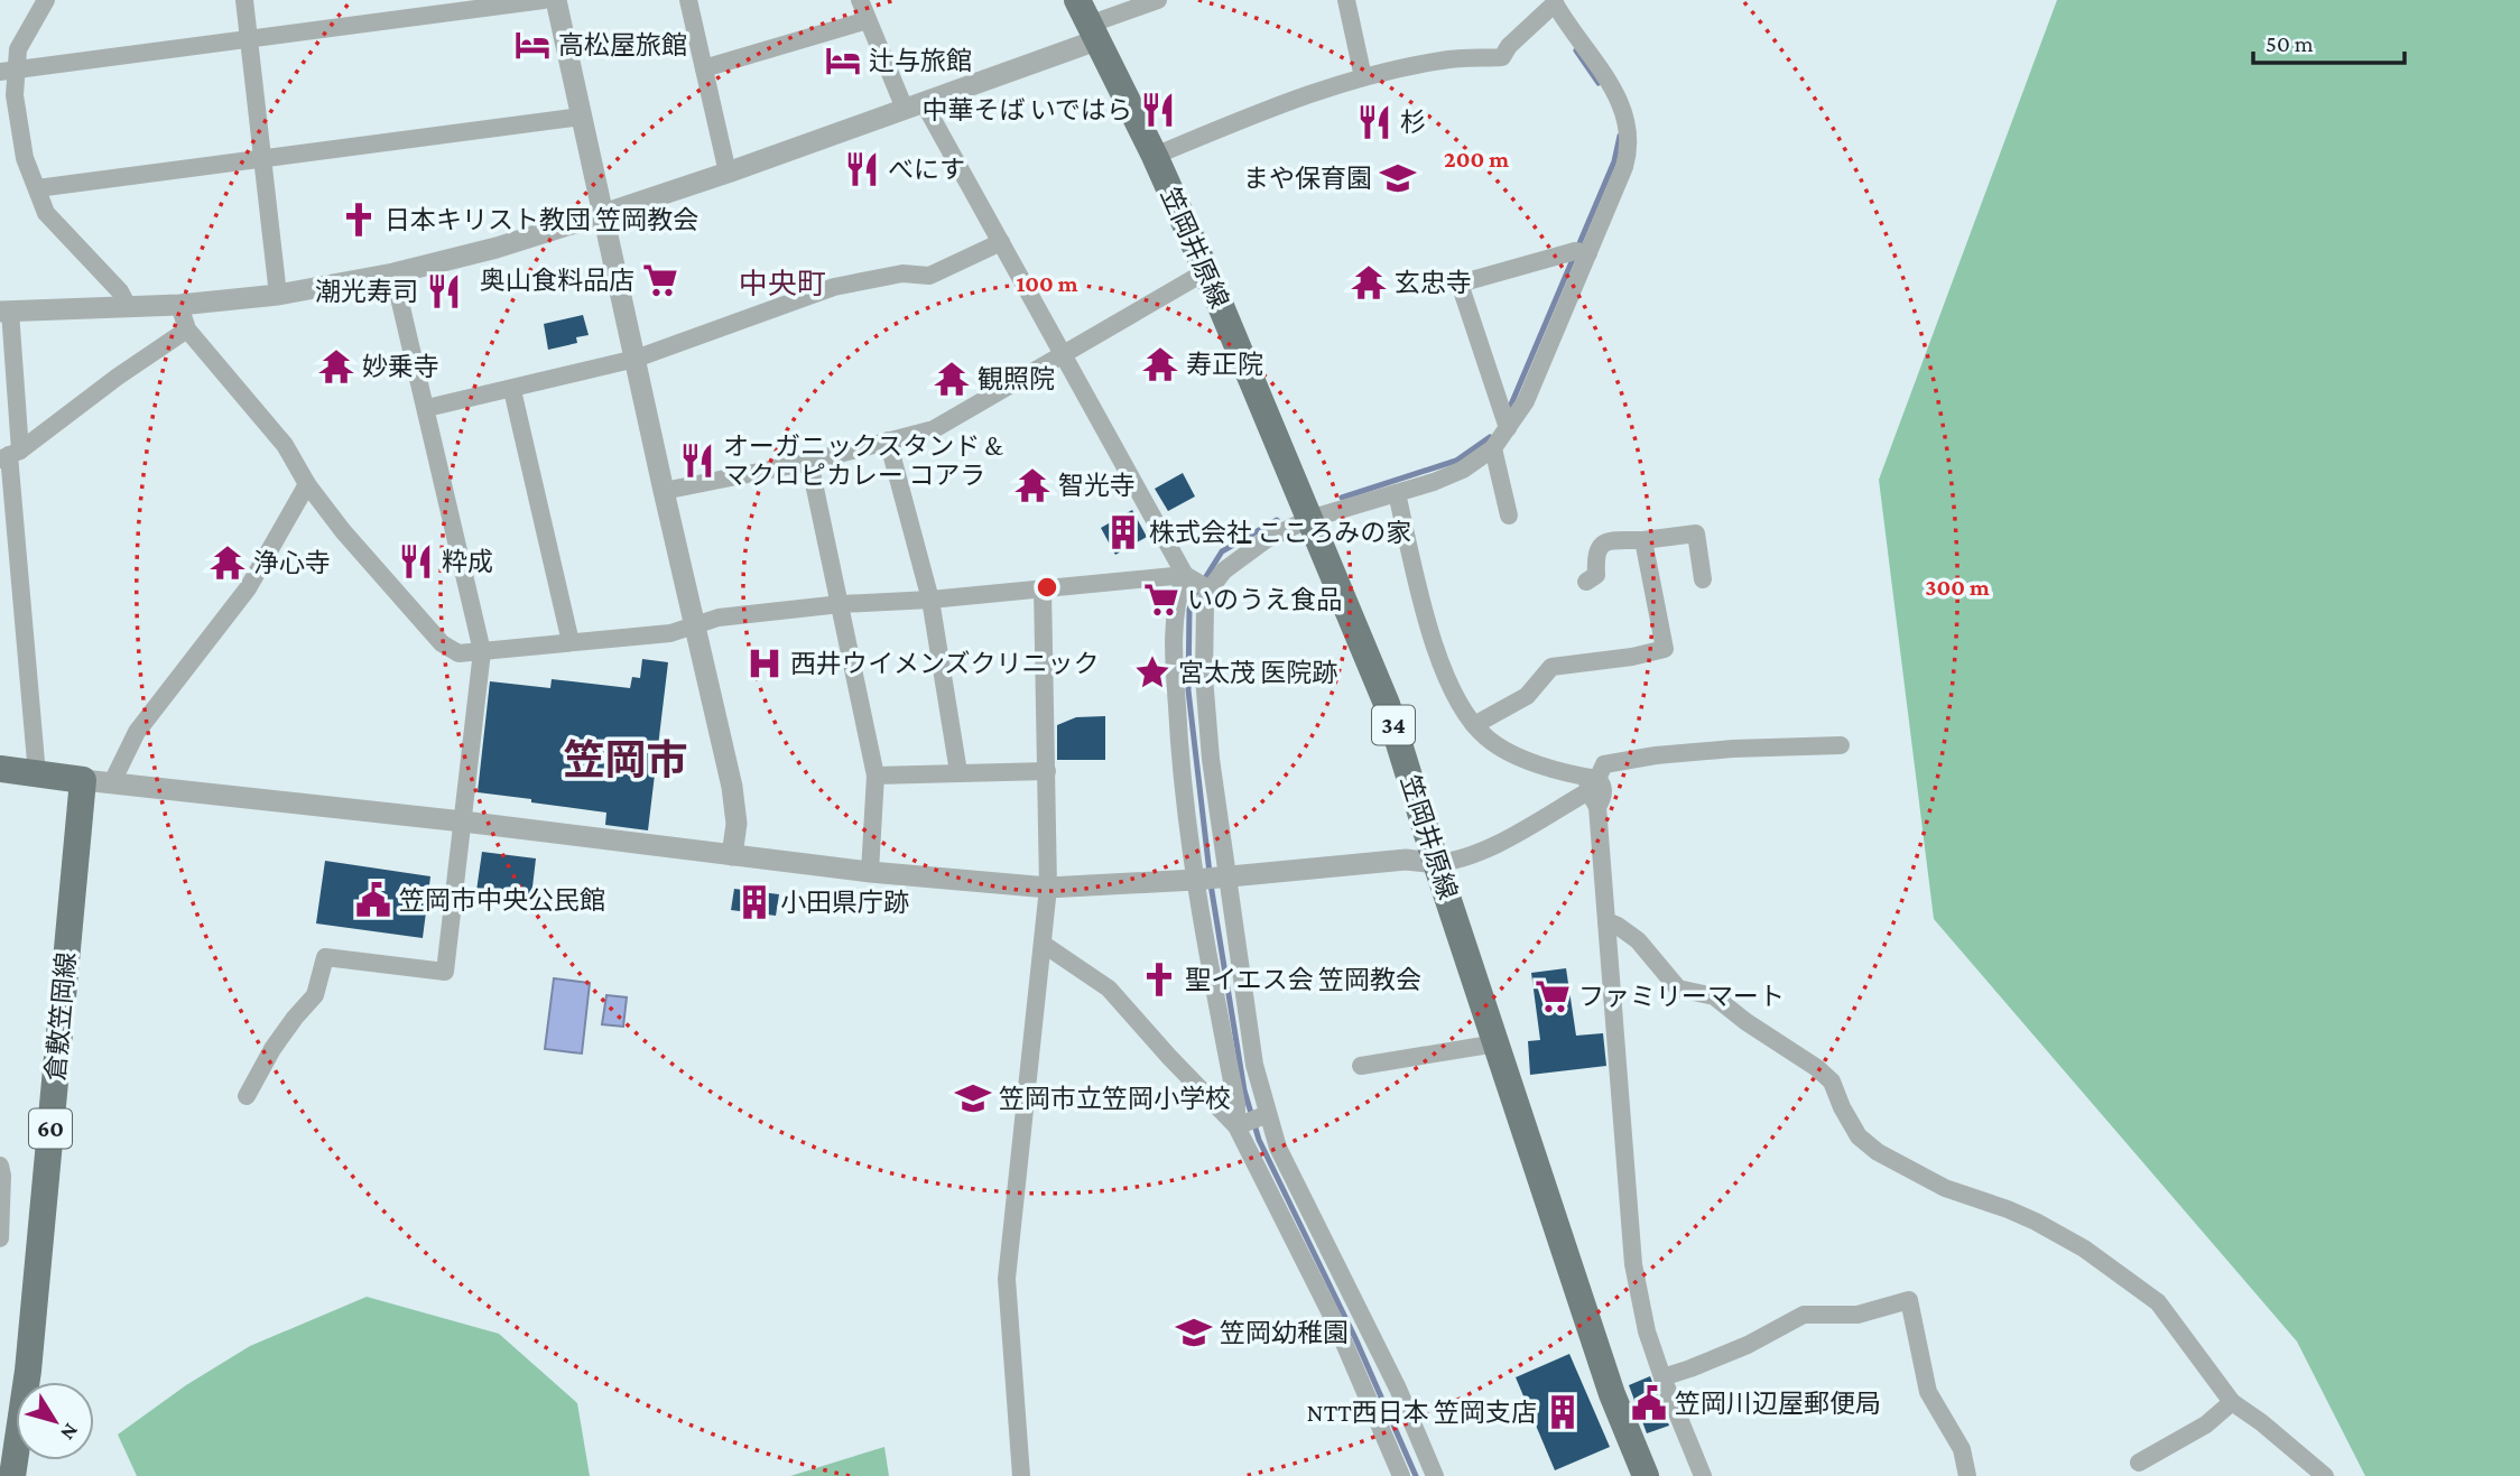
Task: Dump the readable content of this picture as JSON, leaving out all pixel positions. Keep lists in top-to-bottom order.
{
  "streets": {
    "main road": [
      "笠岡井原線",
      "34",
      "倉敷笠岡線",
      "60"
    ]
  },
  "districts": ["中央町", "笠岡市"],
  "places": {
    "hotel": ["高松屋旅館", "辻与旅館"],
    "restaurant": [
      "中華そば いではら",
      "杉",
      "べにす",
      "潮光寿司",
      "オーガニックスタンド & マクロピカレー コアラ",
      "粋成"
    ],
    "school or university": ["まや保育園", "笠岡市立笠岡小学校", "笠岡幼稚園"],
    "church": ["日本キリスト教団 笠岡教会", "聖イエス会 笠岡教会"],
    "supermarket": ["奥山食料品店", "いのうえ食品", "ファミリーマート"],
    "temple": [
      "玄忠寺",
      "寿正院",
      "妙乗寺",
      "観照院",
      "智光寺",
      "浄心寺"
    ],
    "building": ["株式会社 こころみの家", "小田県庁跡", "NTT西日本 笠岡支店"],
    "hospital": ["西井ウイメンズクリニック"],
    "place": ["宮太茂 医院跡"],
    "public building": ["笠岡市中央公民館", "笠岡川辺屋郵便局"]
  },
  "scale_bar": "50 m",
  "north": "bottom right",
  "rings": ["200 m", "100 m", "300 m"]
}
